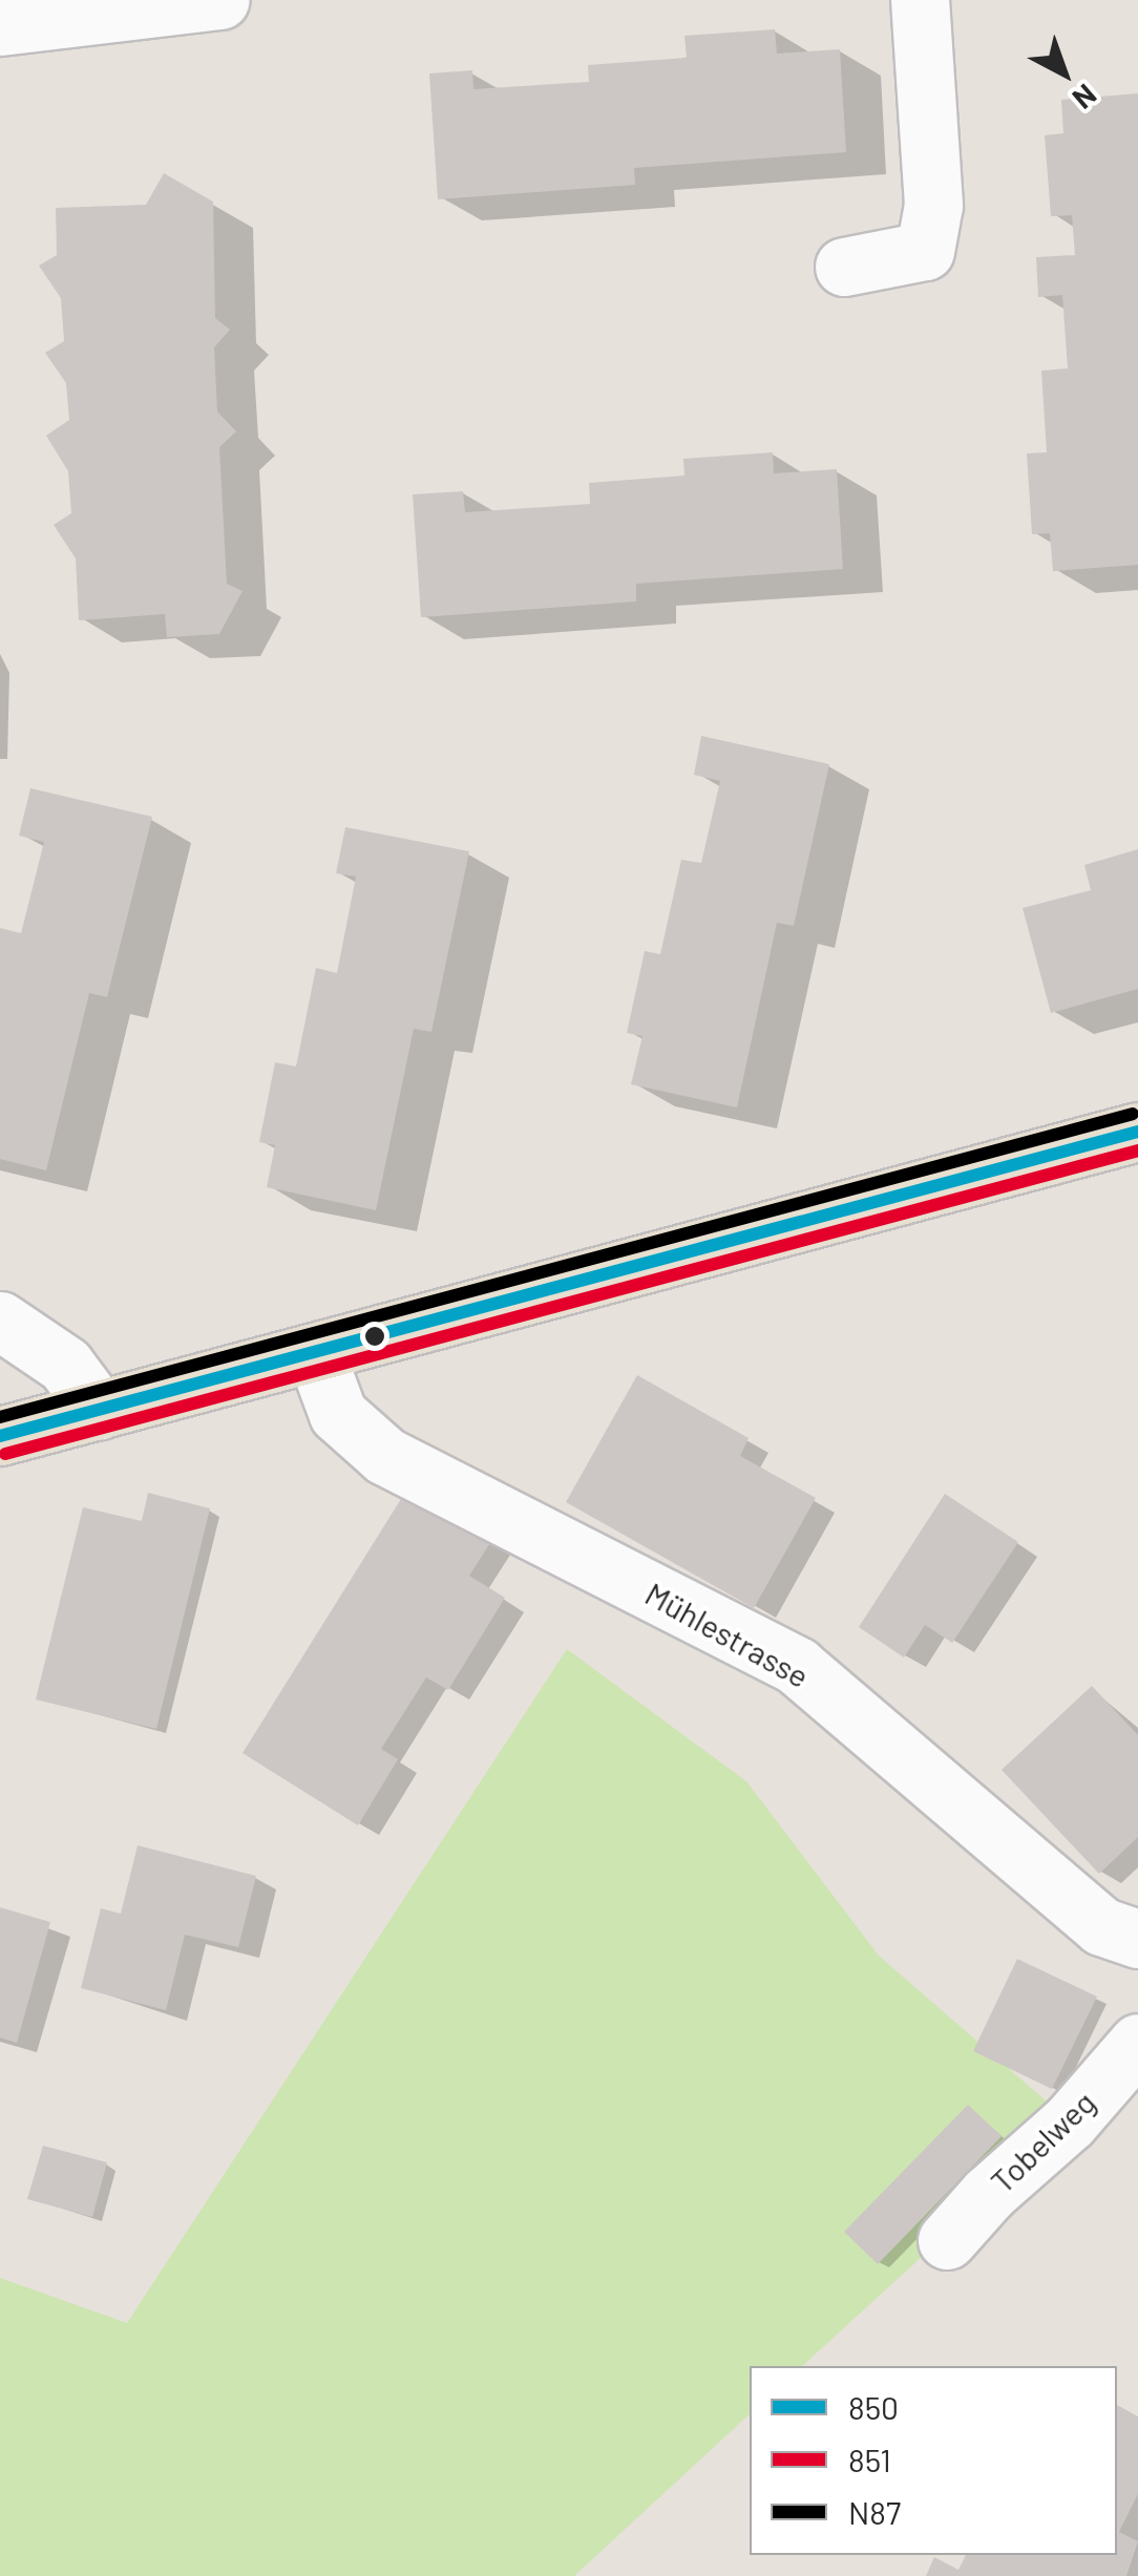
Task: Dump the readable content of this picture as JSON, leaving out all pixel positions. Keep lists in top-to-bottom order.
{
  "streets": {
    "street": ["Mühlestrasse", "Tobelweg"]
  },
  "lines": ["transit line N87", "transit line 850", "transit line 851"],
  "legend": ["850", "851", "N87"],
  "north": "bottom right"
}
